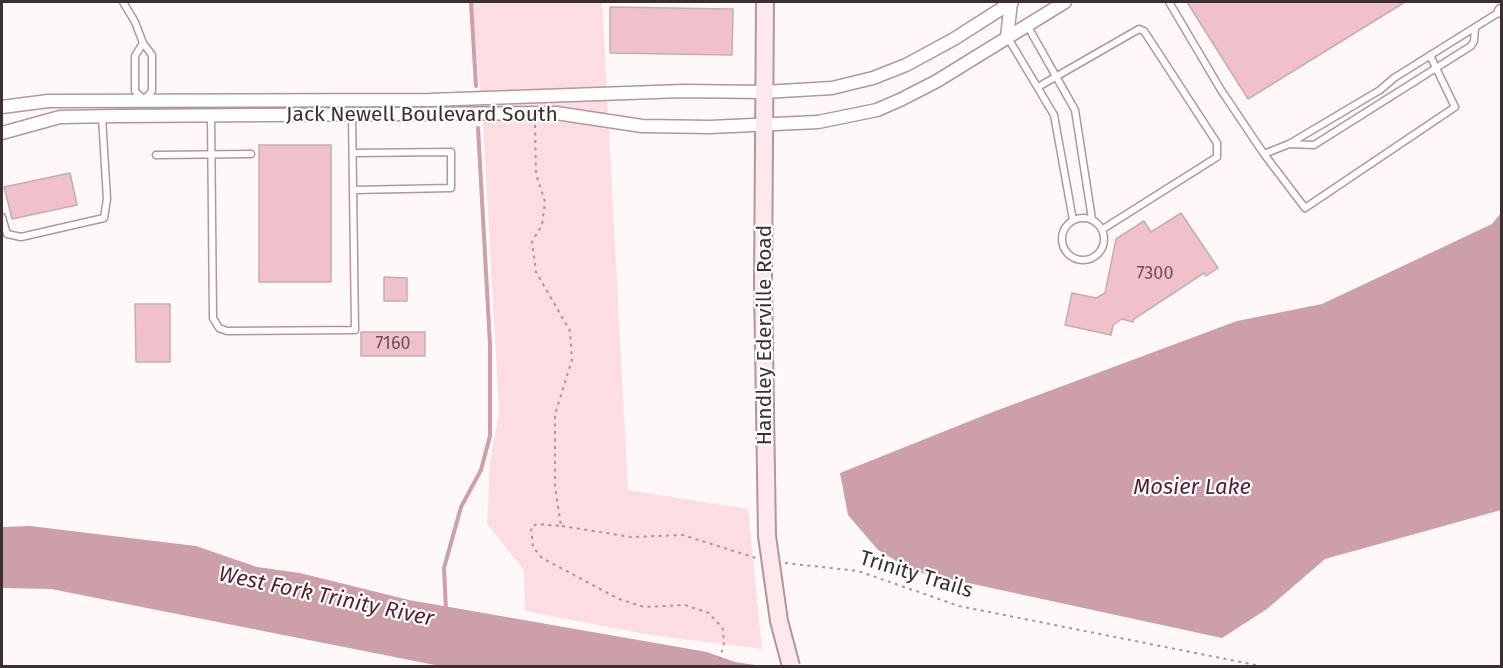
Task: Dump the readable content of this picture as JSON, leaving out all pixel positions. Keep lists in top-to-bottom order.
{
  "streets": {
    "main road": ["Handley Ederville Road"],
    "street": ["Jack Newell Boulevard South"],
    "path": ["Trinity Trails"]
  },
  "crossings": [
    ["Jack Newell Boulevard South", "Handley Ederville Road"]
  ],
  "water": ["Mosier Lake", "West Fork Trinity River"],
  "house_numbers": ["7300", "7160"]
}
